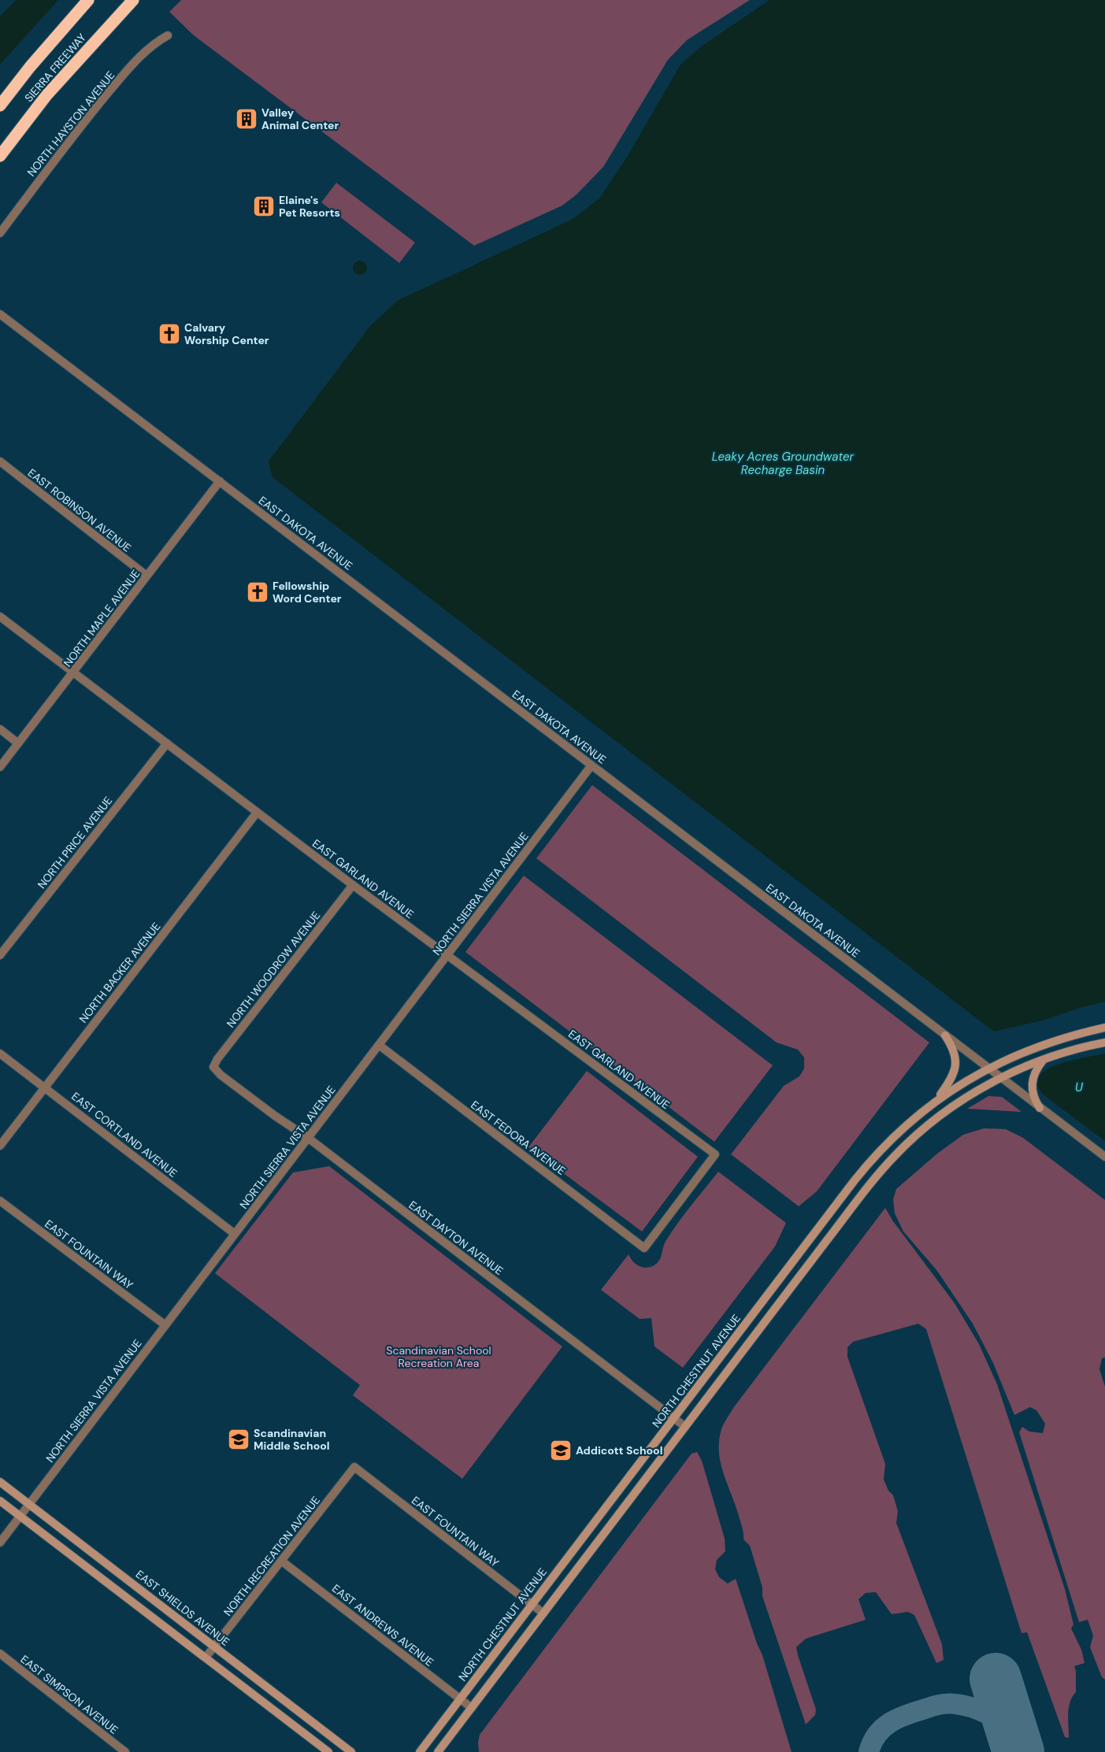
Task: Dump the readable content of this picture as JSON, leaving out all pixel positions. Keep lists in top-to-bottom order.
{
  "streets": {
    "highway": ["SIERRA FREEWAY"],
    "main road": ["NORTH CHESTNUT AVENUE", "EAST SHIELDS AVENUE"],
    "street": [
      "NORTH HAYSTON AVENUE",
      "EAST ROBINSON AVENUE",
      "EAST DAKOTA AVENUE",
      "NORTH MAPLE AVENUE",
      "NORTH PRICE AVENUE",
      "EAST GARLAND AVENUE",
      "NORTH SIERRA VISTA AVENUE",
      "NORTH WOODROW AVENUE",
      "NORTH BACKER AVENUE",
      "EAST CORTLAND AVENUE",
      "EAST FEDORA AVENUE",
      "EAST DAYTON AVENUE",
      "EAST FOUNTAIN WAY",
      "NORTH RECREATION AVENUE",
      "EAST ANDREWS AVENUE",
      "EAST SIMPSON AVENUE"
    ]
  },
  "crossings": [
    ["EAST ROBINSON AVENUE", "NORTH MAPLE AVENUE"],
    ["EAST DAKOTA AVENUE", "NORTH MAPLE AVENUE"],
    ["EAST DAKOTA AVENUE", "NORTH SIERRA VISTA AVENUE"],
    ["EAST DAKOTA AVENUE", "NORTH CHESTNUT AVENUE"],
    ["NORTH MAPLE AVENUE", "EAST GARLAND AVENUE"],
    ["NORTH PRICE AVENUE", "EAST GARLAND AVENUE"],
    ["EAST GARLAND AVENUE", "NORTH SIERRA VISTA AVENUE"],
    ["EAST GARLAND AVENUE", "NORTH WOODROW AVENUE"],
    ["EAST GARLAND AVENUE", "NORTH BACKER AVENUE"],
    ["EAST GARLAND AVENUE", "EAST FEDORA AVENUE"],
    ["NORTH SIERRA VISTA AVENUE", "EAST CORTLAND AVENUE"],
    ["NORTH SIERRA VISTA AVENUE", "EAST FEDORA AVENUE"],
    ["NORTH SIERRA VISTA AVENUE", "EAST DAYTON AVENUE"],
    ["NORTH SIERRA VISTA AVENUE", "EAST FOUNTAIN WAY"],
    ["NORTH SIERRA VISTA AVENUE", "EAST SHIELDS AVENUE"],
    ["NORTH WOODROW AVENUE", "EAST DAYTON AVENUE"],
    ["NORTH BACKER AVENUE", "EAST CORTLAND AVENUE"],
    ["EAST DAYTON AVENUE", "NORTH CHESTNUT AVENUE"],
    ["EAST FOUNTAIN WAY", "NORTH CHESTNUT AVENUE"],
    ["EAST FOUNTAIN WAY", "NORTH RECREATION AVENUE"],
    ["NORTH CHESTNUT AVENUE", "EAST ANDREWS AVENUE"],
    ["NORTH RECREATION AVENUE", "EAST SHIELDS AVENUE"],
    ["NORTH RECREATION AVENUE", "EAST ANDREWS AVENUE"]
  ],
  "water": ["Leaky Acres Groundwater Recharge Basin", "U"],
  "parks": ["Scandinavian School Recreation Area"],
  "places": {
    "building": ["Valley Animal Center", "Elaine's Pet Resorts"],
    "church": ["Calvary Worship Center", "Fellowship Word Center"],
    "school or university": ["Scandinavian Middle School", "Addicott School"]
  }
}
